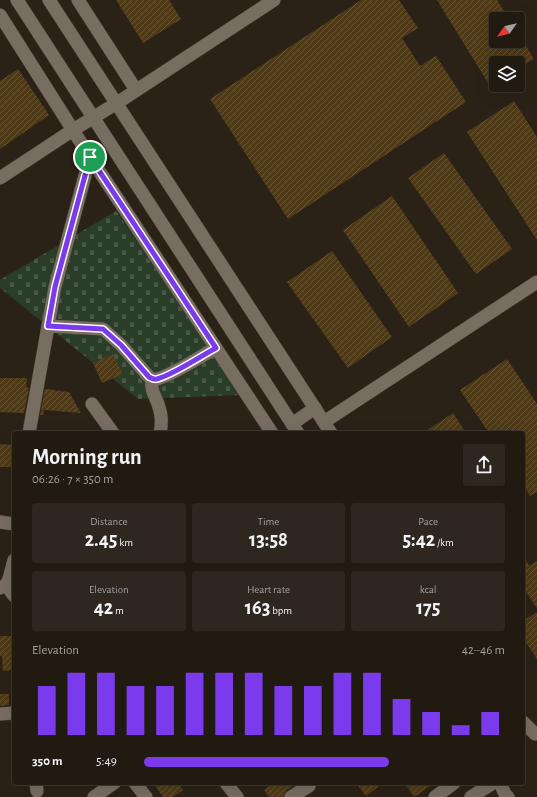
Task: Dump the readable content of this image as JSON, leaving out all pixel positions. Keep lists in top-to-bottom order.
{
  "north": "bottom left",
  "page": {
    "heading": ["Morning run", "06:26 · 7 × 350 m"],
    "stats": [
      ["Distance", "2.45 km"],
      ["Time", "13:58"],
      ["Pace", "5:42 /km"],
      ["Elevation", "42 m"],
      ["Heart rate", "163 bpm"],
      ["kcal", "175"]
    ],
    "chart": ["Elevation", "42–46 m"],
    "list": [
      {
        "name": "350 m",
        "note": "5:49"
      }
    ]
  }
}
